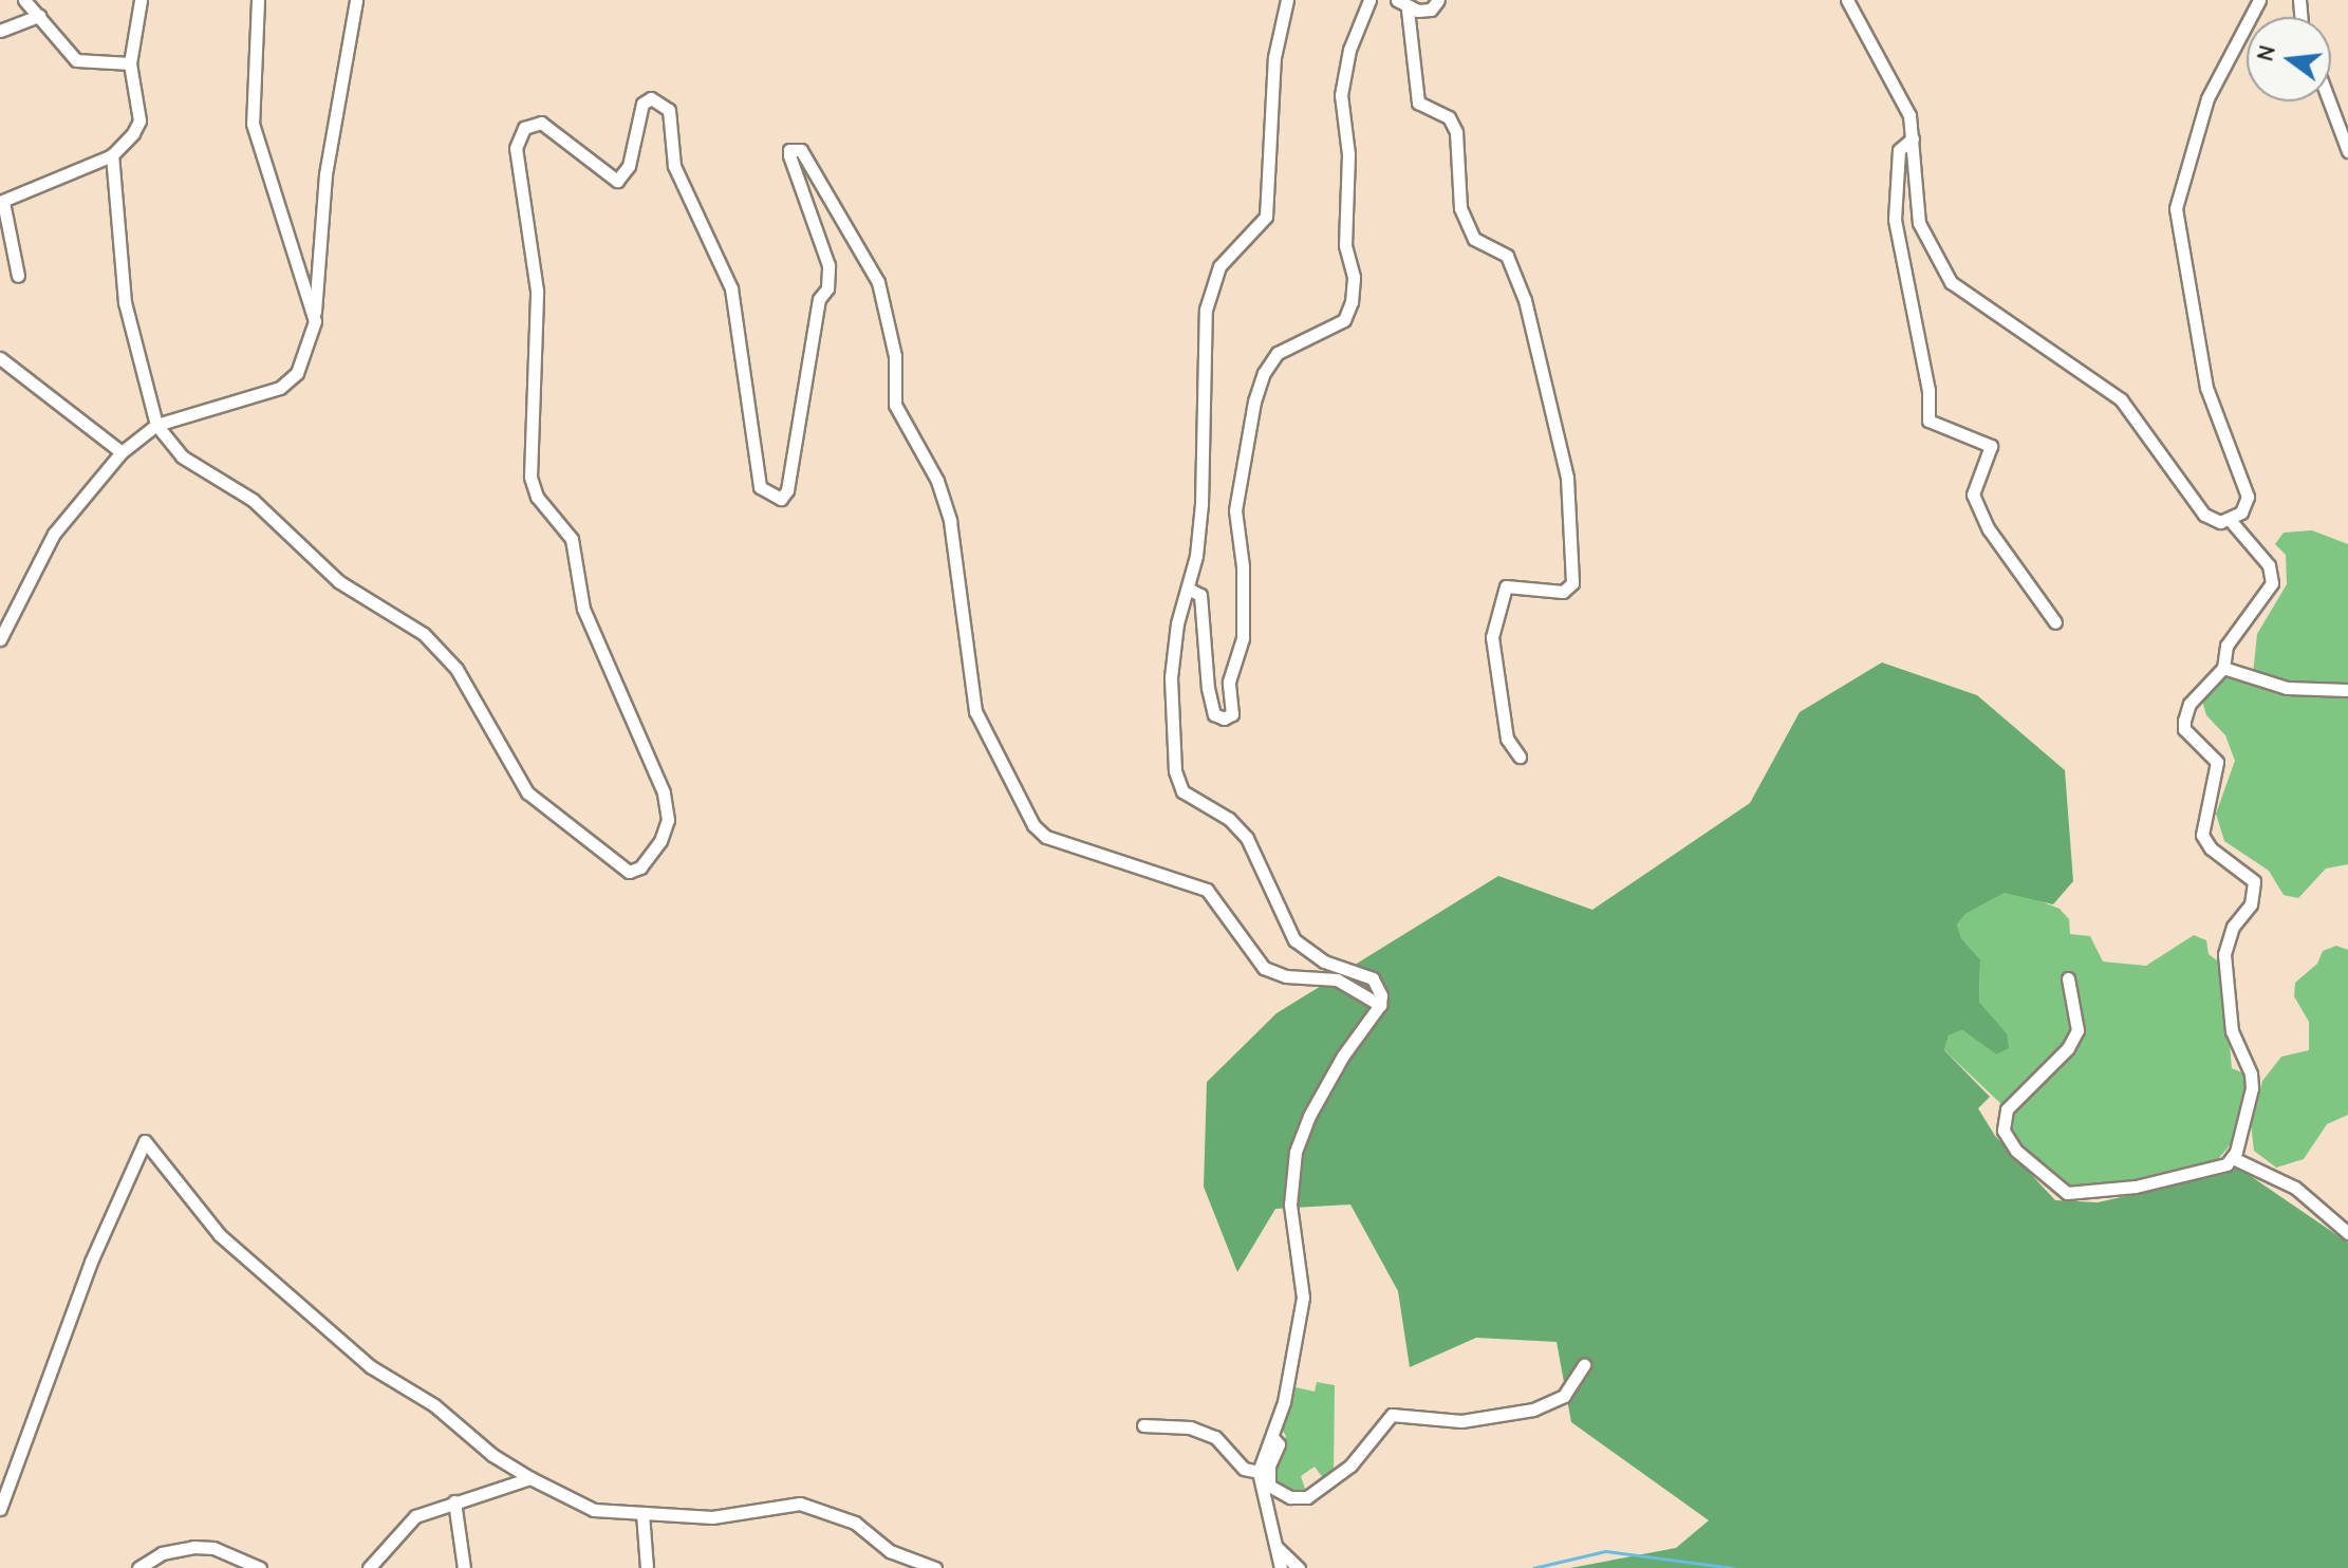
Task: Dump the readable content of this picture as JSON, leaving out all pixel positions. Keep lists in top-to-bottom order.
{
  "north": "left"
}
